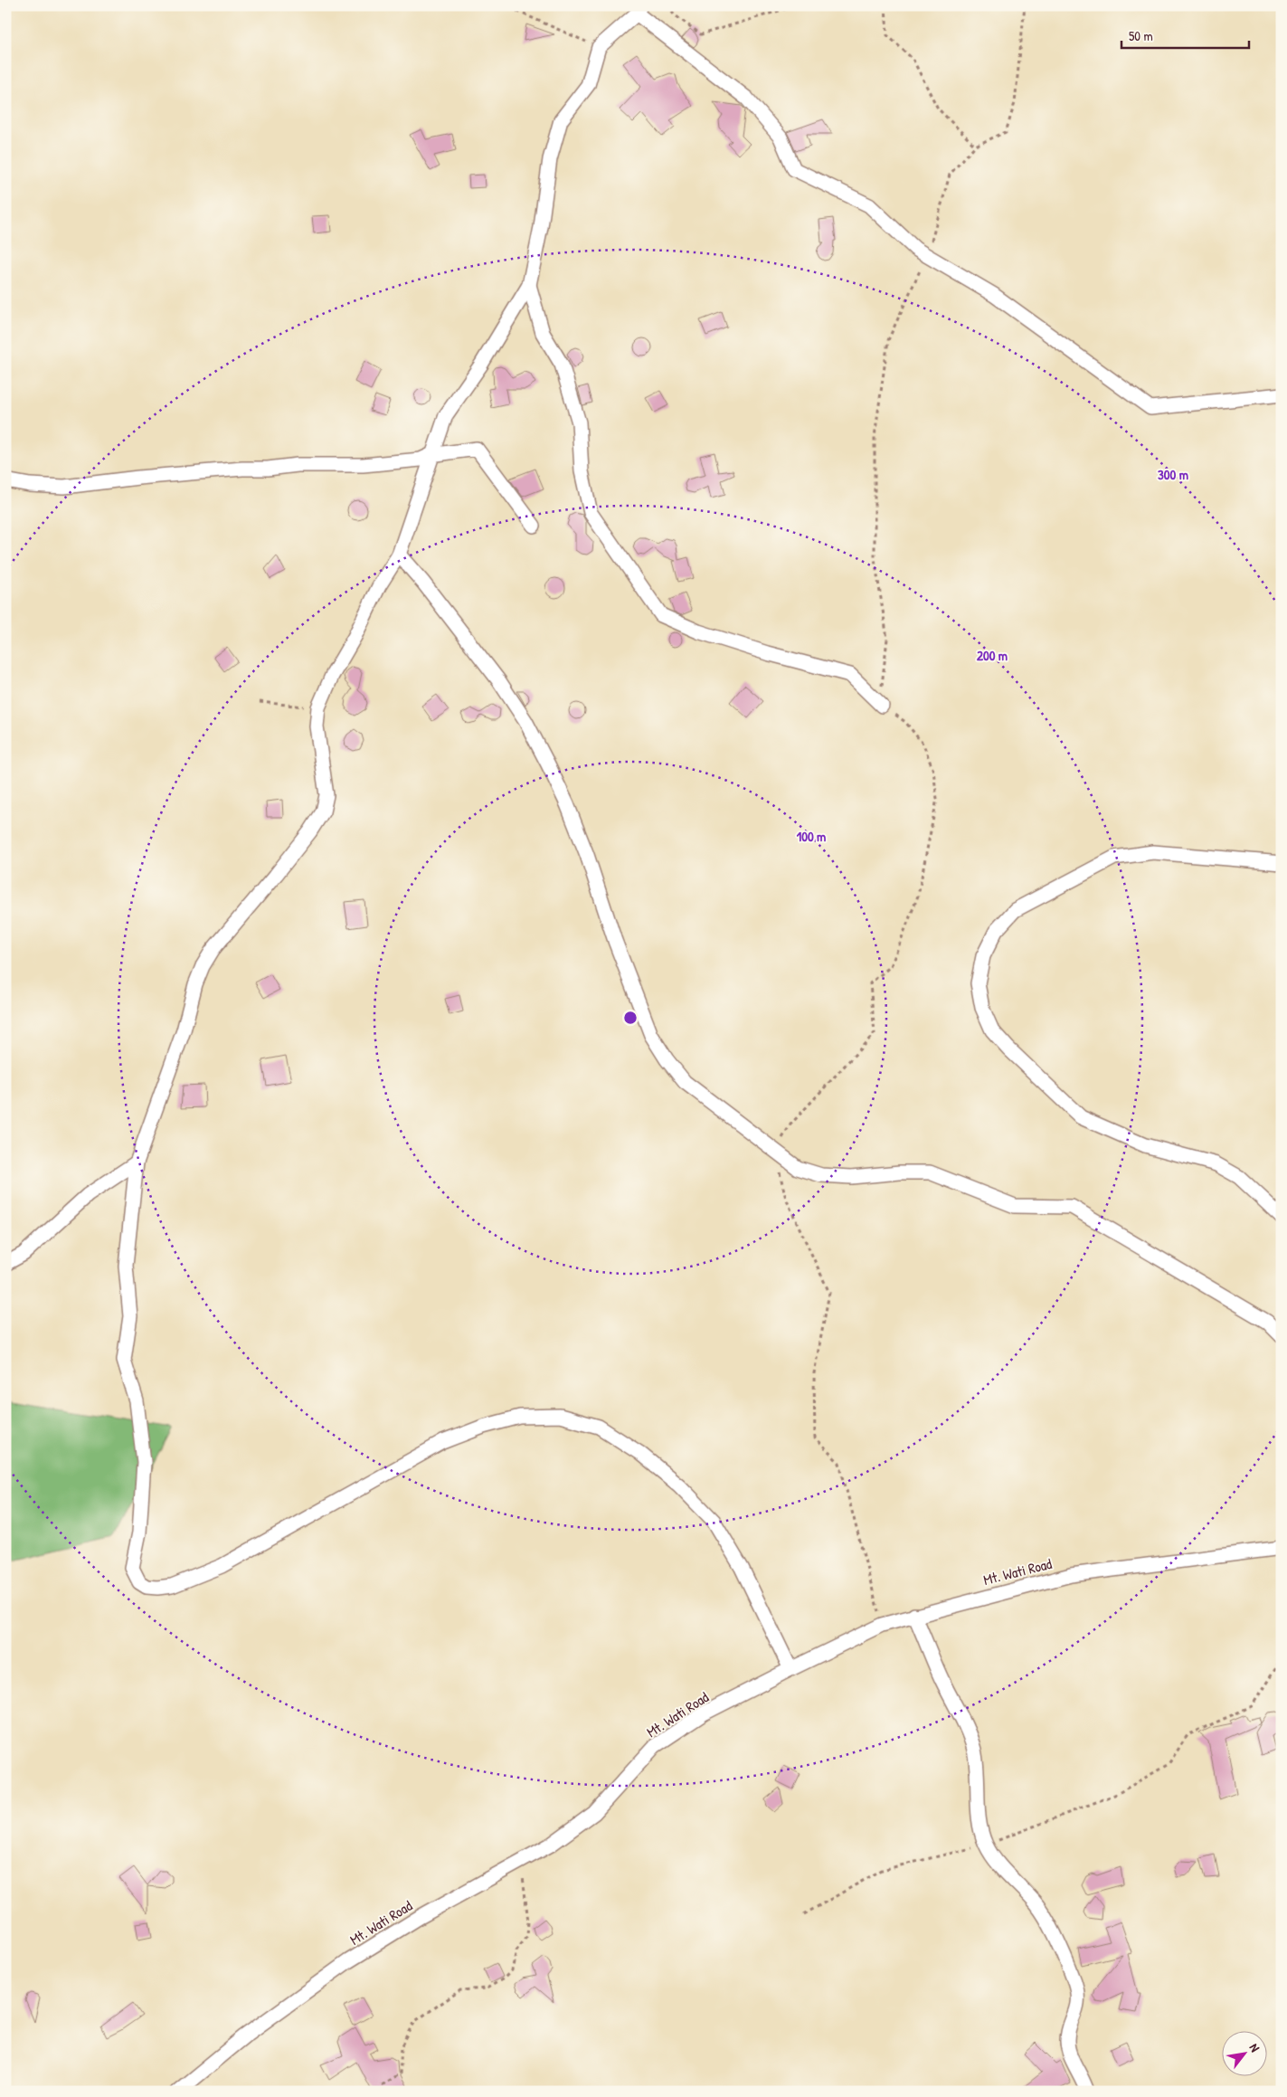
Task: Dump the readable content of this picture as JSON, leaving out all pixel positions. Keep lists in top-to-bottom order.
{
  "streets": {
    "street": ["Mt. Wati Road"]
  },
  "scale_bar": "50 m",
  "north": "top right",
  "rings": ["300 m", "200 m", "100 m"]
}
